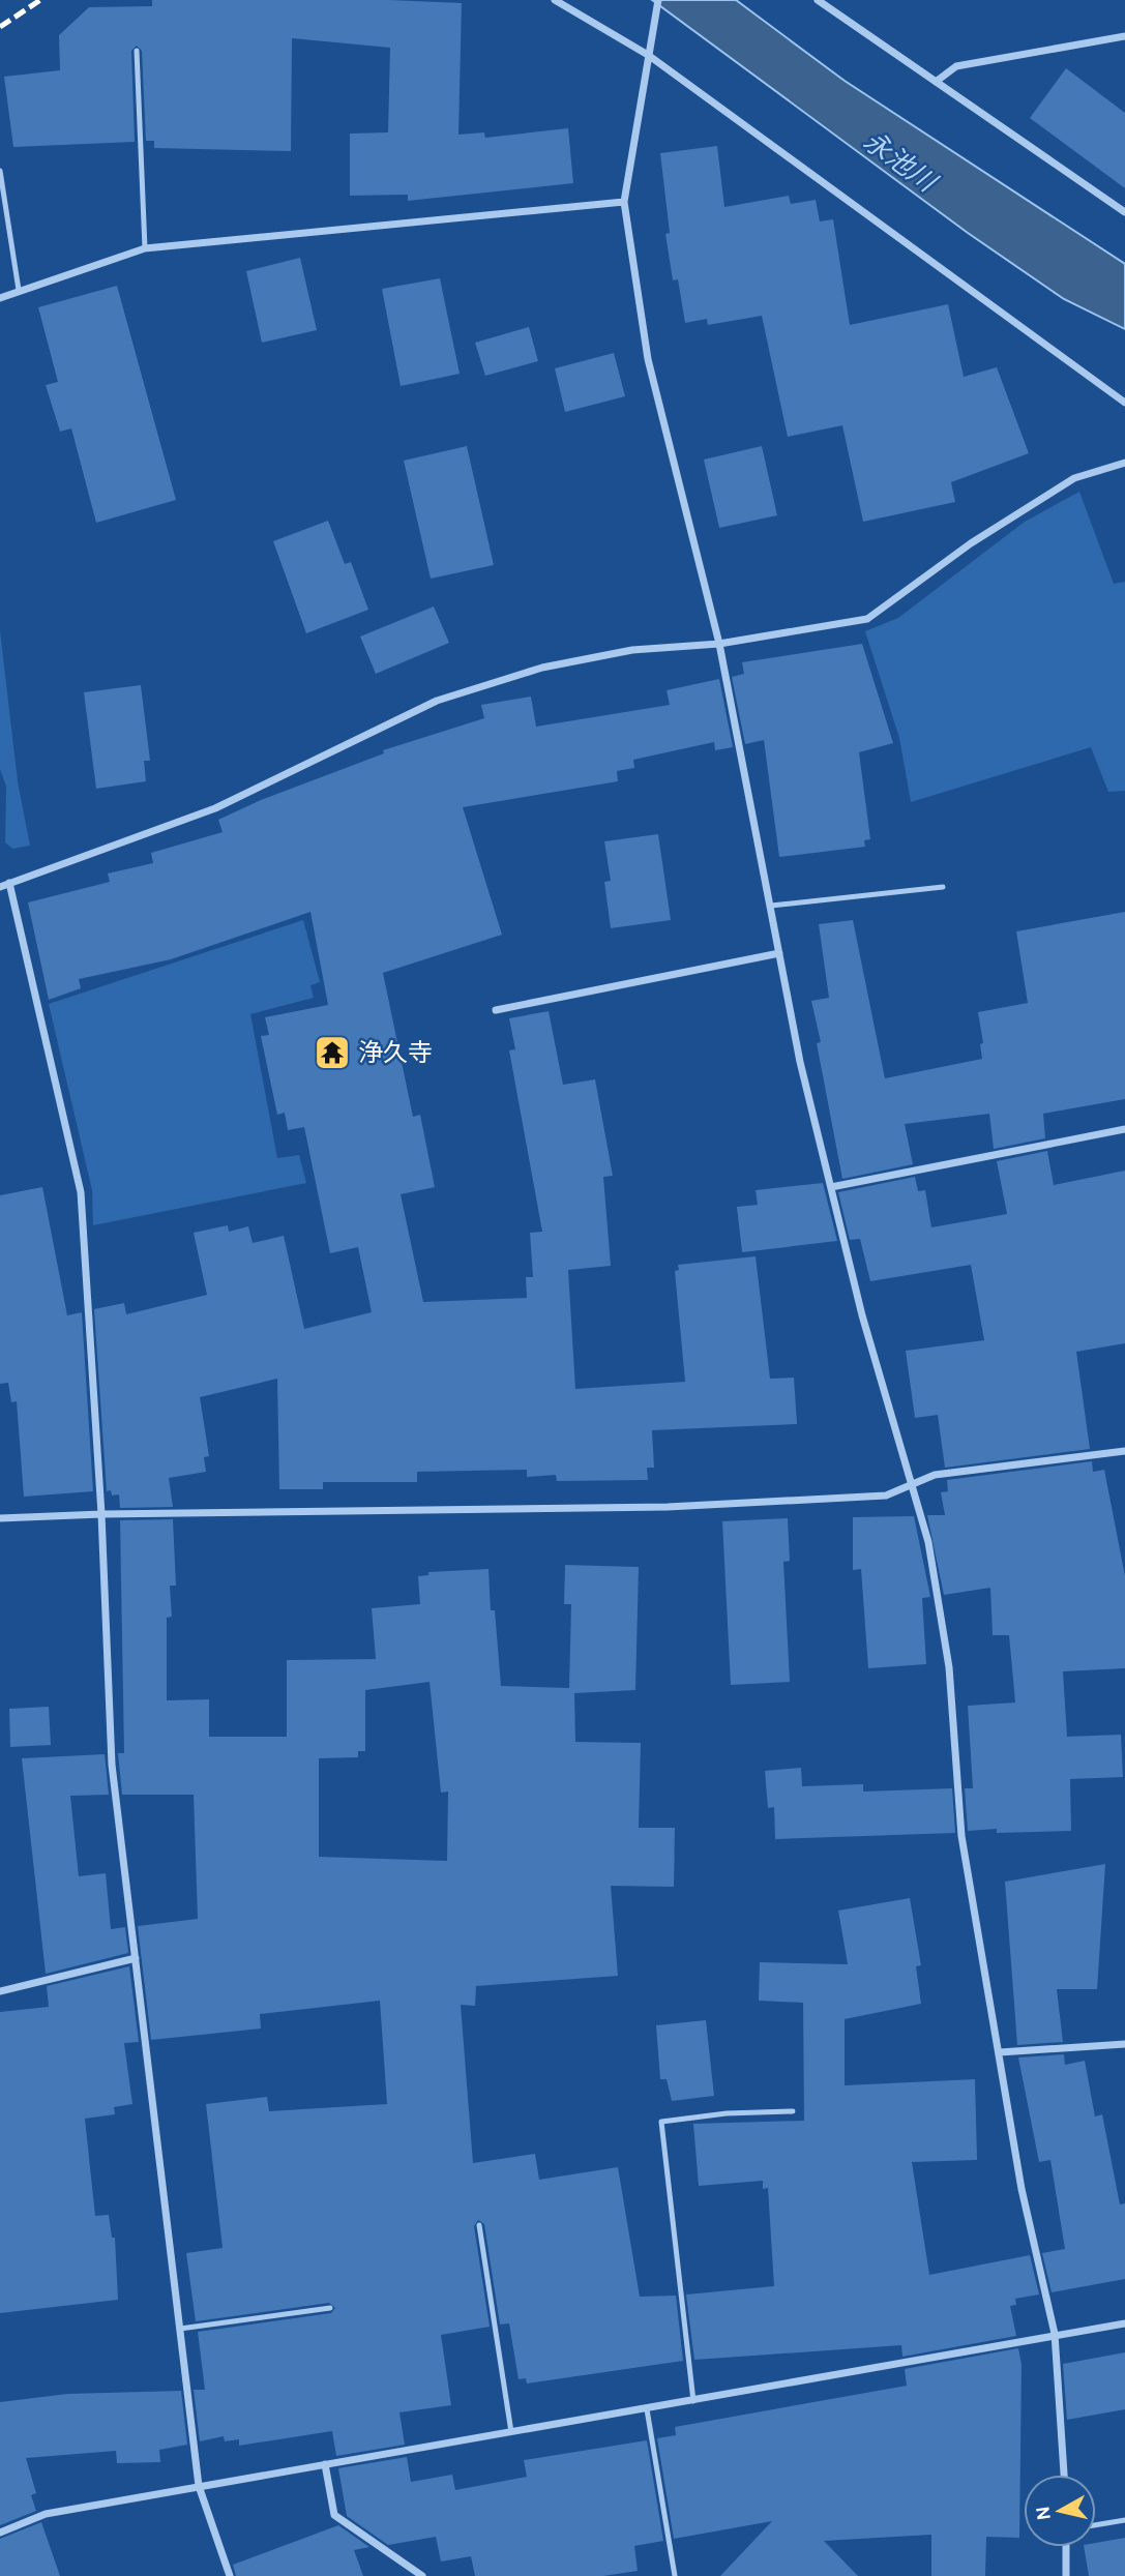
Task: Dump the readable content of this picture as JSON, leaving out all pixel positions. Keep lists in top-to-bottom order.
{
  "water": ["永池川"],
  "places": {
    "temple": ["浄久寺"]
  },
  "north": "left"
}
